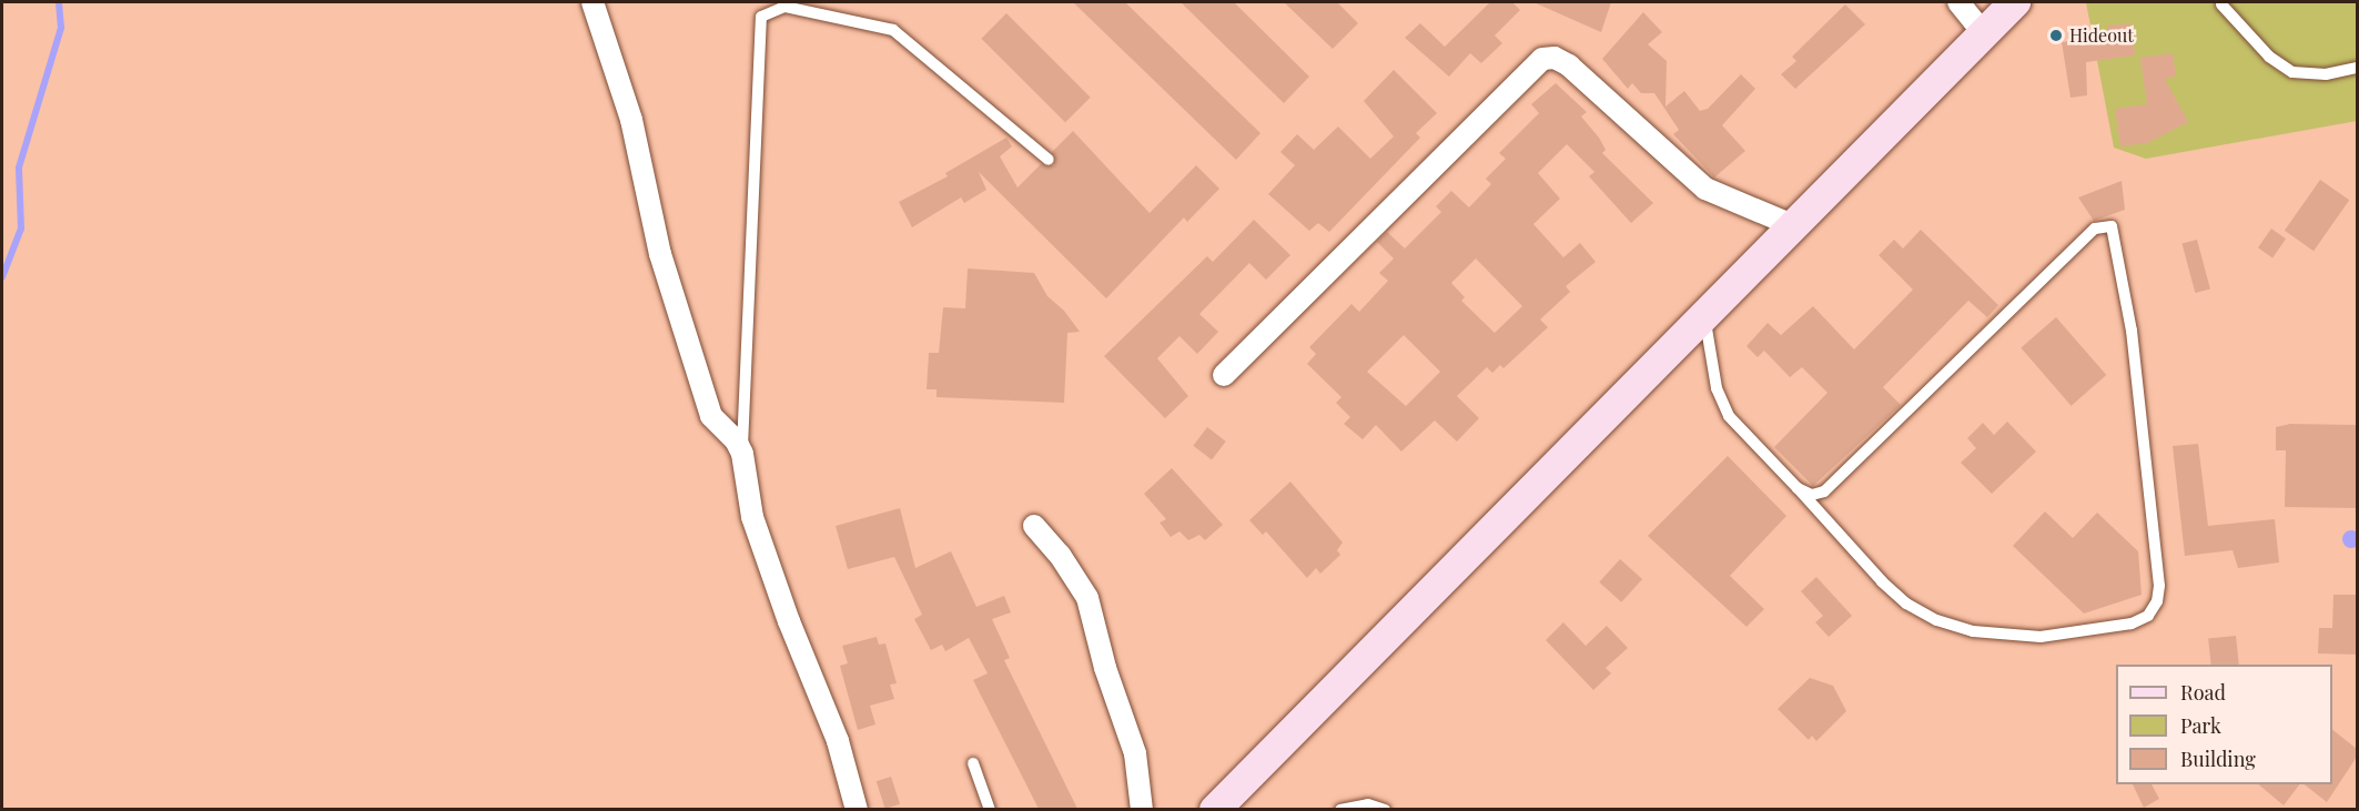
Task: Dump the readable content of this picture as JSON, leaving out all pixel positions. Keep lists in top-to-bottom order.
{
  "places": ["Hideout"],
  "legend": ["Road", "Park", "Building"]
}
